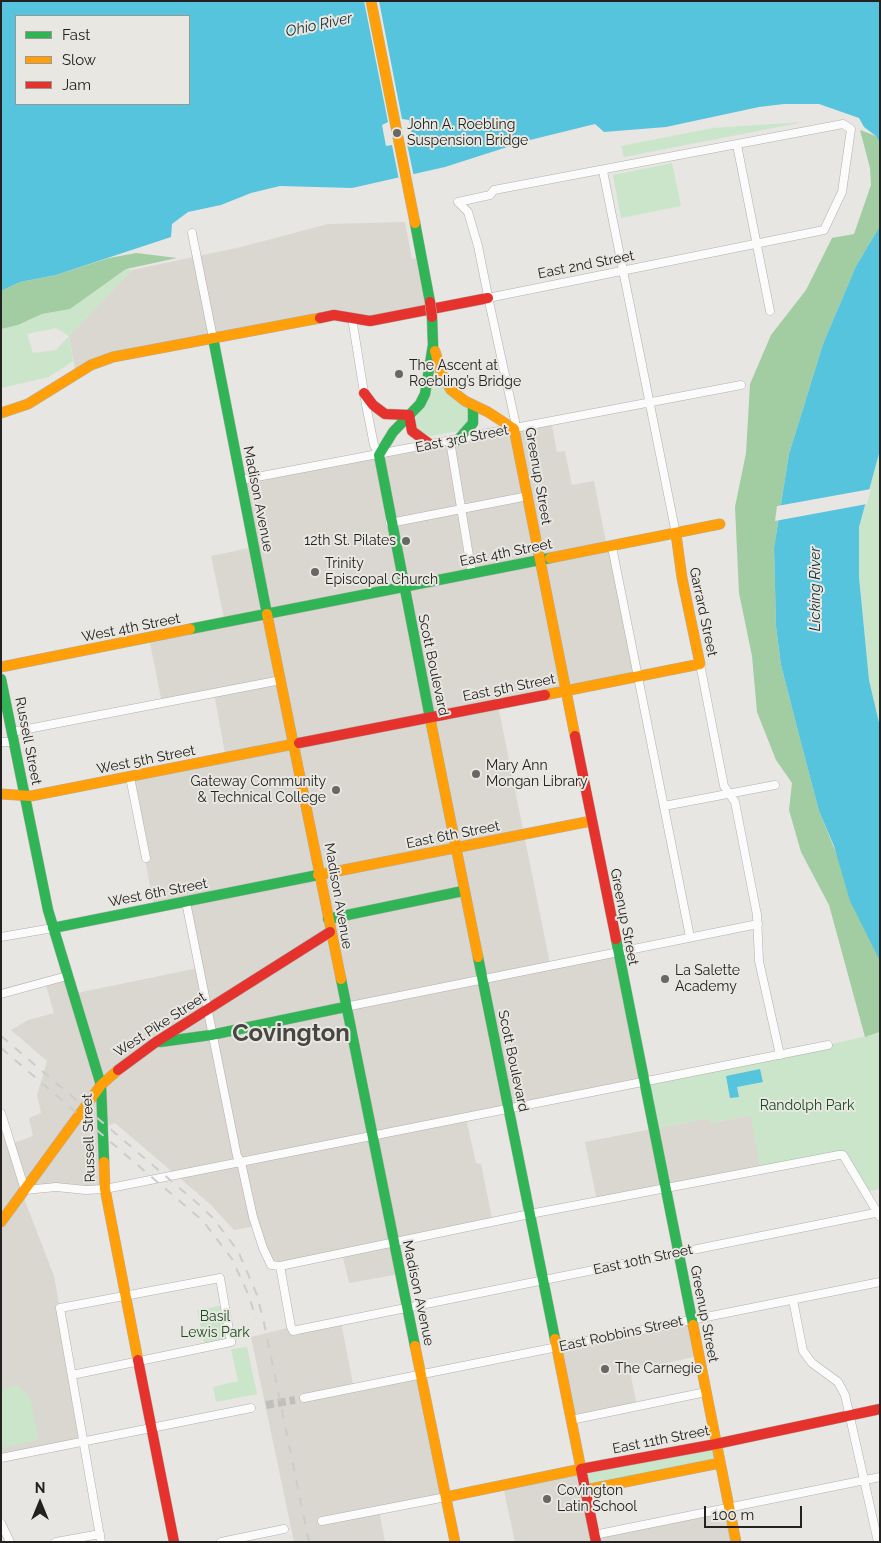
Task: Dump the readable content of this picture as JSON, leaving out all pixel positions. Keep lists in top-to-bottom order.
{
  "streets": {
    "main road": [
      "East 2nd Street",
      "Greenup Street",
      "Madison Avenue",
      "East 4th Street",
      "Garrard Street",
      "West 4th Street",
      "Scott Boulevard",
      "East 5th Street",
      "Russell Street",
      "West 5th Street",
      "East 6th Street",
      "West 6th Street",
      "West Pike Street",
      "East 11th Street"
    ],
    "street": ["East 3rd Street", "East 10th Street", "East Robbins Street"]
  },
  "crossings": [
    ["East 2nd Street", "Greenup Street"],
    ["East 2nd Street", "Madison Avenue"],
    ["East 2nd Street", "Garrard Street"],
    ["East 3rd Street", "Greenup Street"],
    ["East 3rd Street", "Madison Avenue"],
    ["East 3rd Street", "Garrard Street"],
    ["Greenup Street", "East 4th Street"],
    ["Greenup Street", "Garrard Street"],
    ["Greenup Street", "East 5th Street"],
    ["Greenup Street", "East 6th Street"],
    ["Greenup Street", "East 10th Street"],
    ["Greenup Street", "East Robbins Street"],
    ["Greenup Street", "East 11th Street"],
    ["Madison Avenue", "East 4th Street"],
    ["Madison Avenue", "West 4th Street"],
    ["Madison Avenue", "East 5th Street"],
    ["Madison Avenue", "West 5th Street"],
    ["Madison Avenue", "East 6th Street"],
    ["Madison Avenue", "West 6th Street"],
    ["Madison Avenue", "West Pike Street"],
    ["Madison Avenue", "East 10th Street"],
    ["Madison Avenue", "East Robbins Street"],
    ["Madison Avenue", "East 11th Street"],
    ["East 4th Street", "Garrard Street"],
    ["East 4th Street", "West 4th Street"],
    ["East 4th Street", "Scott Boulevard"],
    ["Garrard Street", "East 5th Street"],
    ["Scott Boulevard", "East 5th Street"],
    ["Scott Boulevard", "East 6th Street"],
    ["Scott Boulevard", "East 10th Street"],
    ["Scott Boulevard", "East Robbins Street"],
    ["Scott Boulevard", "East 11th Street"],
    ["East 5th Street", "West 5th Street"],
    ["Russell Street", "West 5th Street"],
    ["Russell Street", "West 6th Street"],
    ["Russell Street", "West Pike Street"],
    ["East 6th Street", "West 6th Street"]
  ],
  "districts": ["Covington"],
  "water": ["Ohio River", "Licking River"],
  "parks": ["Randolph Park", "Basil Lewis Park"],
  "places": [
    "John A. Roebling Suspension Bridge",
    "The Ascent at Roebling’s Bridge",
    "12th St. Pilates",
    "Trinity Episcopal Church",
    "Mary Ann Mongan Library",
    "Gateway Community & Technical College",
    "La Salette Academy",
    "The Carnegie",
    "Covington Latin School"
  ],
  "legend": ["Fast", "Slow", "Jam"],
  "scale_bar": "100 m",
  "north": "top"
}
